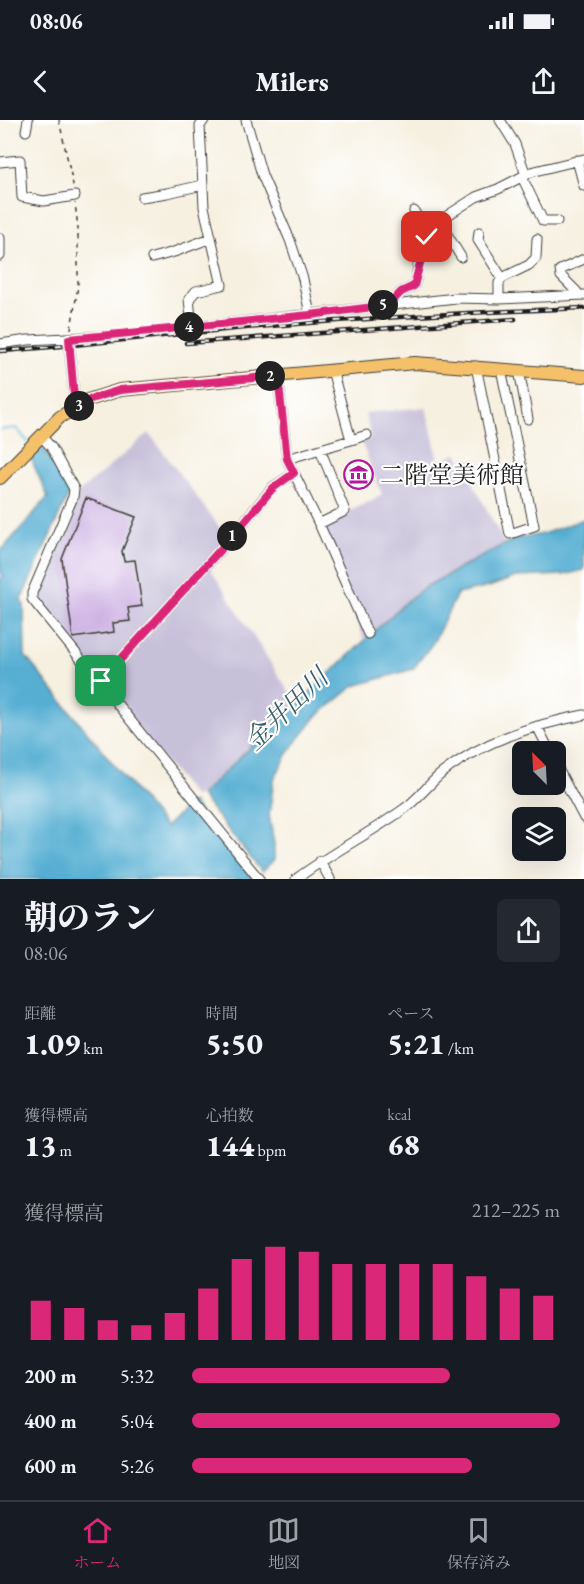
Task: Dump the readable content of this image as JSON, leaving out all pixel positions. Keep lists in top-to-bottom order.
{
  "water": ["金井田川"],
  "places": {
    "museum": ["二階堂美術館"]
  },
  "north": "top left",
  "page": {
    "status": "08:06",
    "header": "Milers",
    "pins": [
      "5",
      "4",
      "2",
      "3",
      "1"
    ],
    "heading": ["朝のラン", "08:06"],
    "stats": [
      ["距離", "1.09 km"],
      ["時間", "5:50"],
      ["ペース", "5:21 /km"],
      ["獲得標高", "13 m"],
      ["心拍数", "144 bpm"],
      ["kcal", "68"]
    ],
    "chart": ["獲得標高", "212–225 m"],
    "list": [
      {
        "name": "200 m",
        "note": "5:32"
      },
      {
        "name": "400 m",
        "note": "5:04"
      },
      {
        "name": "600 m",
        "note": "5:26"
      }
    ],
    "tabs": ["ホーム", "地図", "保存済み"]
  }
}
